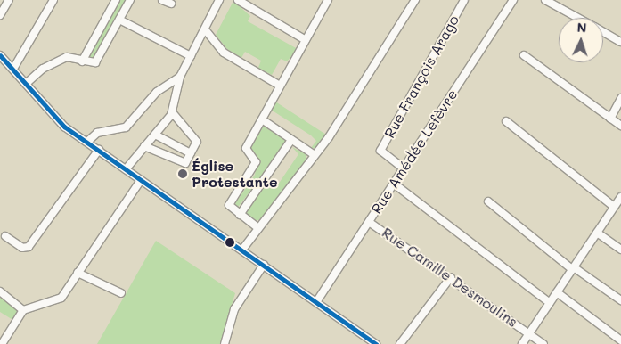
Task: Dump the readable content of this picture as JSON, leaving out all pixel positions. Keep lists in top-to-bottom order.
{
  "streets": {
    "street": ["Rue François Arago", "Rue Amédée Lefèvre", "Rue Camille Desmoulins"]
  },
  "crossings": [
    ["Rue François Arago", "Rue Amédée Lefèvre"],
    ["Rue Amédée Lefèvre", "Rue Camille Desmoulins"]
  ],
  "places": ["Église Protestante"],
  "north": "top"
}
